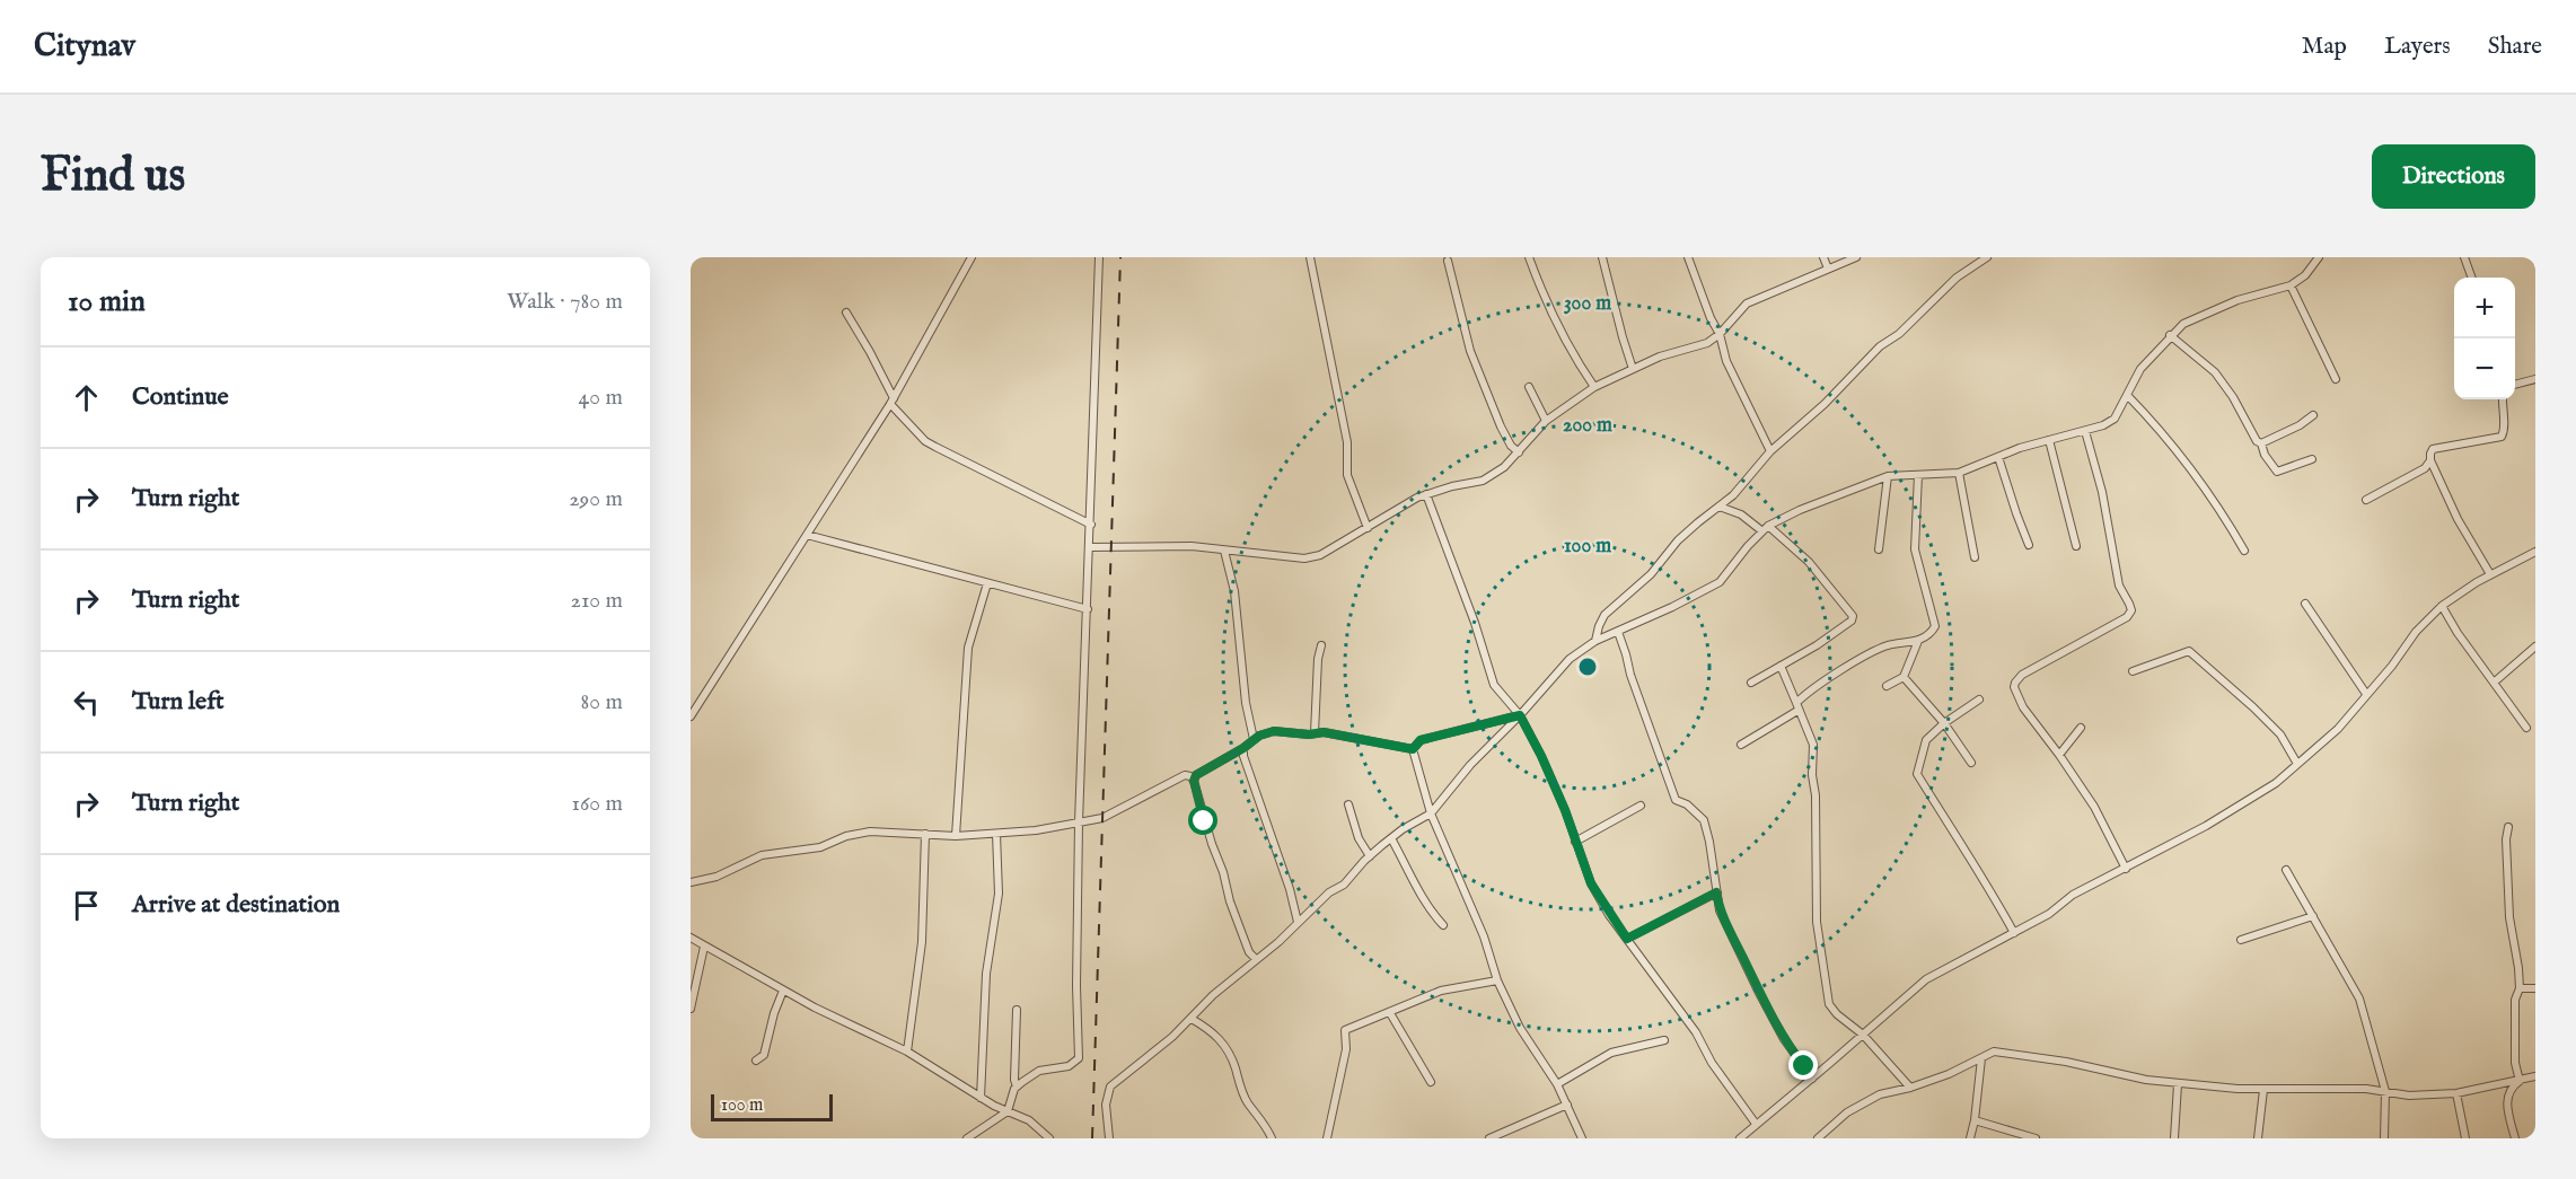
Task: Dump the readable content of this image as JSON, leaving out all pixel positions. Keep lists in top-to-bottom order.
{
  "scale_bar": "100 m",
  "page": {
    "header": "Citynav",
    "nav": ["Map", "Layers", "Share"],
    "buttons": "Directions",
    "title": "Find us",
    "heading": ["10 min", "Walk · 780 m"],
    "map_buttons": ["+", "−"],
    "list": [
      ["Continue", "40 m"],
      ["Turn right", "290 m"],
      ["Turn right", "210 m"],
      ["Turn left", "80 m"],
      ["Turn right", "160 m"],
      "Arrive at destination"
    ],
    "scale": "100 m"
  },
  "rings": ["300 m", "200 m", "100 m"]
}
